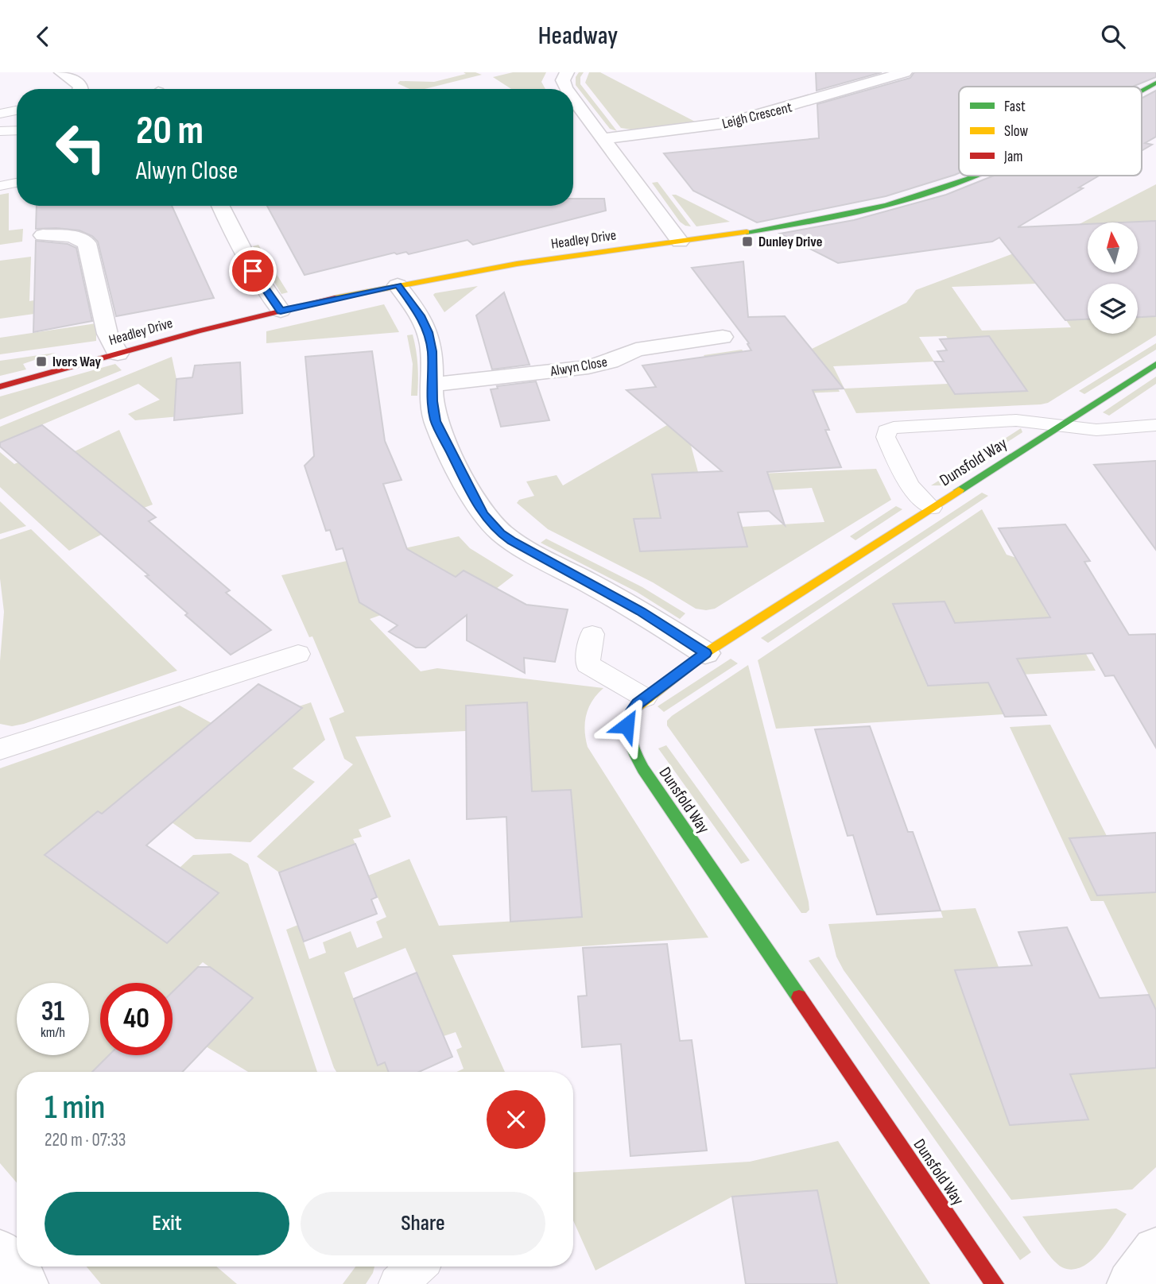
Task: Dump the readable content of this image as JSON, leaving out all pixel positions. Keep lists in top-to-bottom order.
{
  "streets": {
    "street": [
      "Leigh Crescent",
      "Headley Drive",
      "Alwyn Close",
      "Dunsfold Way"
    ]
  },
  "places": {
    "transit": ["Dunley Drive", "Ivers Way"]
  },
  "legend": ["Fast", "Slow", "Jam"],
  "north": "top",
  "page": {
    "header": "Headway",
    "turn": ["20 m", "Alwyn Close"],
    "speed": "31 km/h",
    "limit": "40",
    "heading": ["1 min", "220 m · 07:33"],
    "buttons": ["Exit", "Share"]
  }
}
